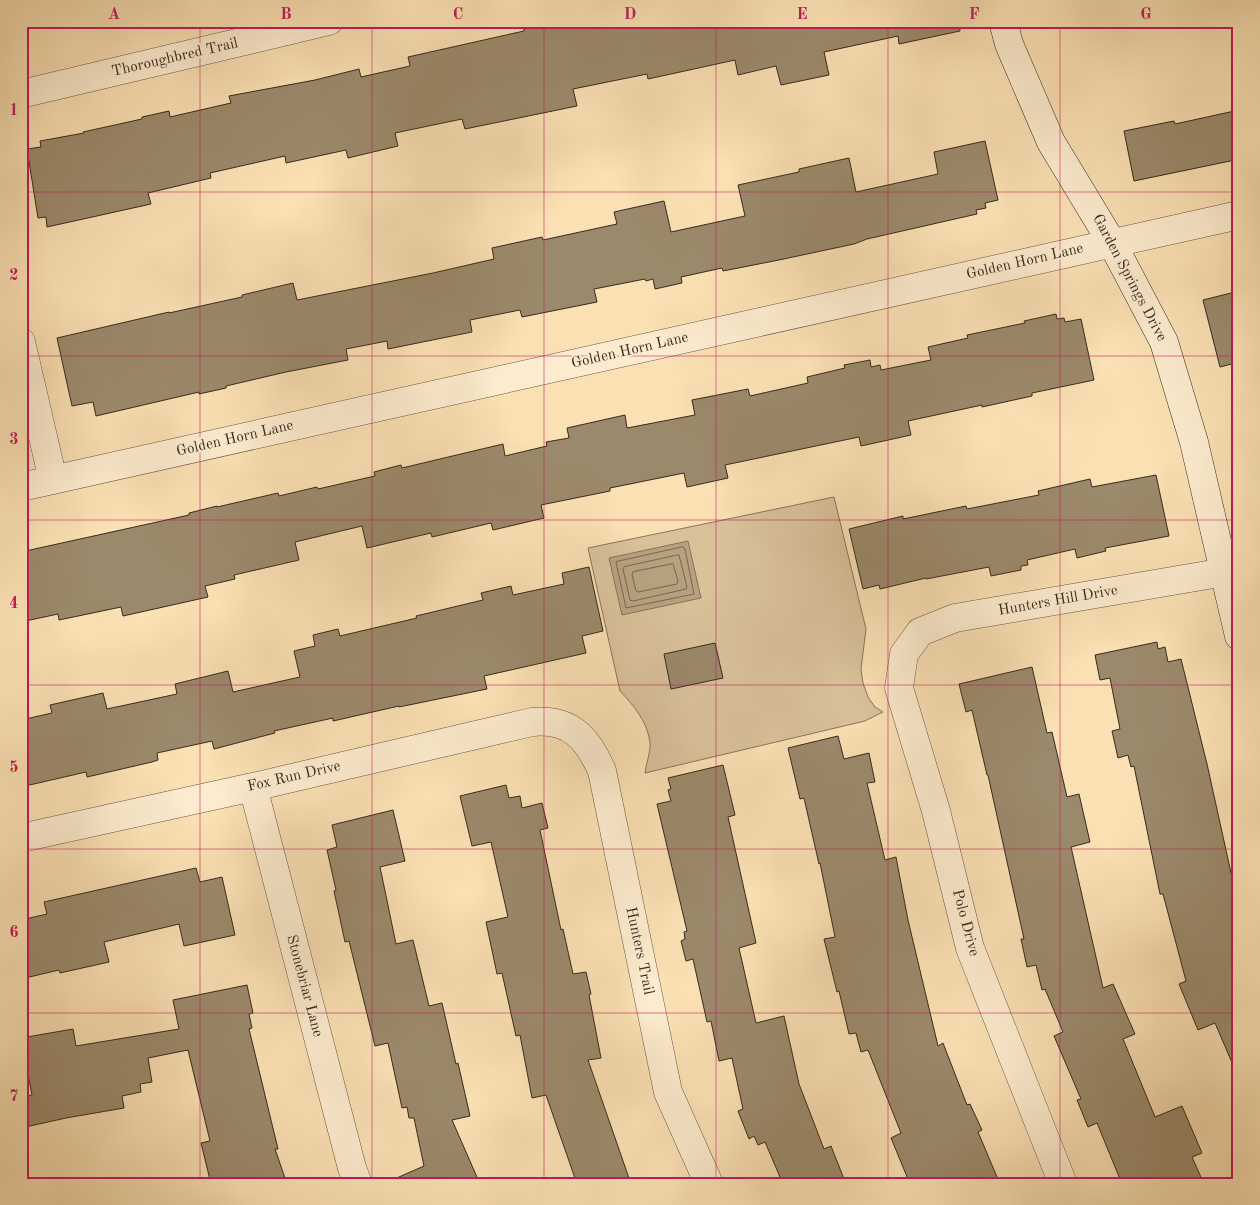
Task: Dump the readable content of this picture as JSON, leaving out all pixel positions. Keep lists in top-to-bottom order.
{
  "streets": {
    "street": [
      "Thoroughbred Trail",
      "Golden Horn Lane",
      "Garden Springs Drive",
      "Hunters Hill Drive",
      "Fox Run Drive",
      "Polo Drive",
      "Hunters Trail",
      "Stonebriar Lane"
    ]
  },
  "crossings": [
    ["Golden Horn Lane", "Garden Springs Drive"],
    ["Garden Springs Drive", "Hunters Hill Drive"],
    ["Hunters Hill Drive", "Polo Drive"],
    ["Fox Run Drive", "Hunters Trail"],
    ["Fox Run Drive", "Stonebriar Lane"]
  ],
  "grid": {
    "columns": [
      "A",
      "B",
      "C",
      "D",
      "E",
      "F",
      "G"
    ],
    "rows": [
      "1",
      "2",
      "3",
      "4",
      "5",
      "6",
      "7"
    ]
  }
}
